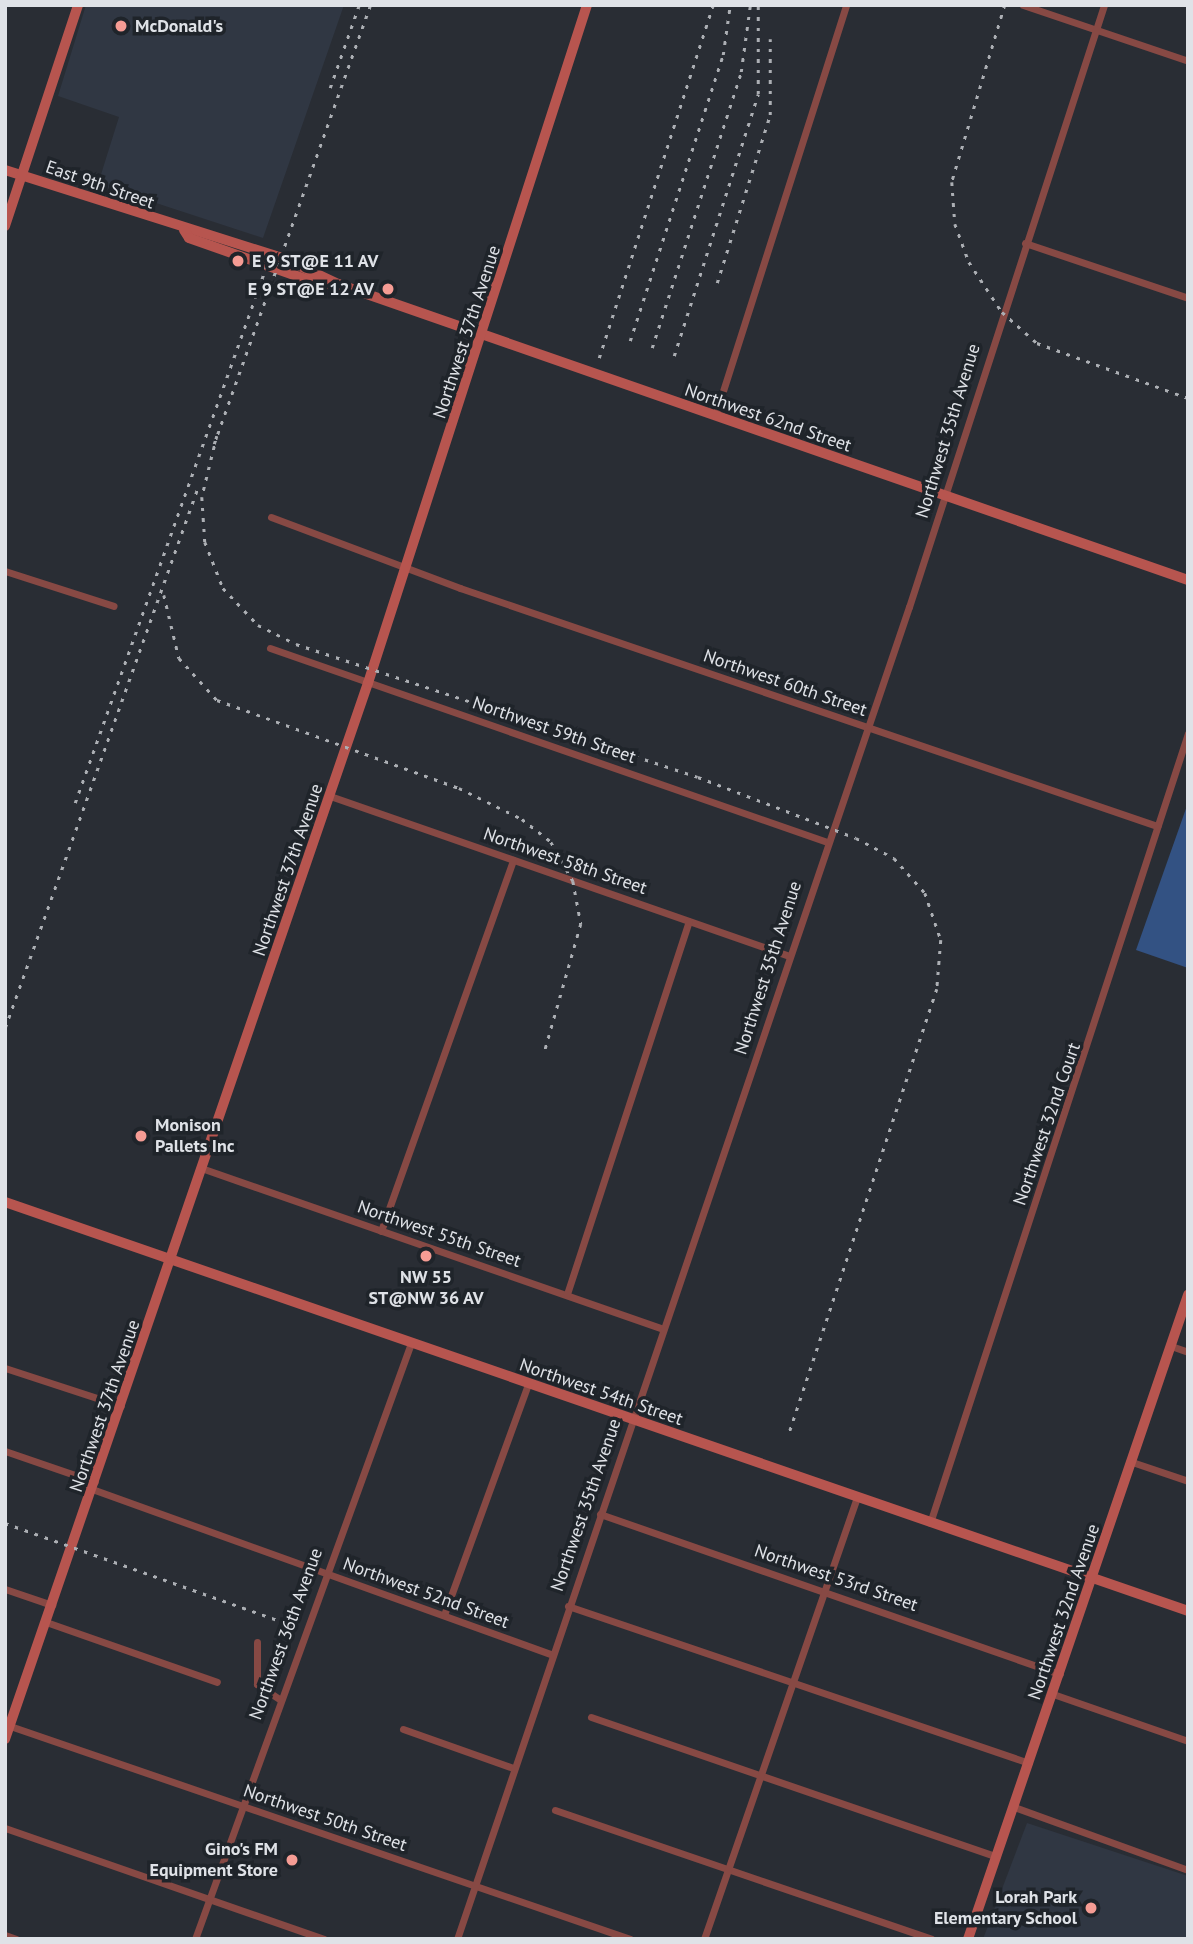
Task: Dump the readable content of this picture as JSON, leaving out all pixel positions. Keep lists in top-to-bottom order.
{
  "streets": {
    "main road": [
      "East 9th Street",
      "Northwest 37th Avenue",
      "Northwest 62nd Street",
      "Northwest 54th Street",
      "Northwest 32nd Avenue"
    ],
    "street": [
      "Northwest 35th Avenue",
      "Northwest 60th Street",
      "Northwest 59th Street",
      "Northwest 58th Street",
      "Northwest 32nd Court",
      "Northwest 55th Street",
      "Northwest 53rd Street",
      "Northwest 52nd Street",
      "Northwest 36th Avenue",
      "Northwest 50th Street"
    ]
  },
  "crossings": [
    ["East 9th Street", "Northwest 62nd Street"],
    ["Northwest 37th Avenue", "Northwest 62nd Street"],
    ["Northwest 37th Avenue", "Northwest 60th Street"],
    ["Northwest 37th Avenue", "Northwest 59th Street"],
    ["Northwest 37th Avenue", "Northwest 58th Street"],
    ["Northwest 37th Avenue", "Northwest 55th Street"],
    ["Northwest 37th Avenue", "Northwest 54th Street"],
    ["Northwest 37th Avenue", "Northwest 52nd Street"],
    ["Northwest 37th Avenue", "Northwest 50th Street"],
    ["Northwest 62nd Street", "Northwest 35th Avenue"],
    ["Northwest 35th Avenue", "Northwest 60th Street"],
    ["Northwest 35th Avenue", "Northwest 59th Street"],
    ["Northwest 35th Avenue", "Northwest 58th Street"],
    ["Northwest 35th Avenue", "Northwest 55th Street"],
    ["Northwest 35th Avenue", "Northwest 54th Street"],
    ["Northwest 35th Avenue", "Northwest 53rd Street"],
    ["Northwest 35th Avenue", "Northwest 52nd Street"],
    ["Northwest 35th Avenue", "Northwest 50th Street"],
    ["Northwest 60th Street", "Northwest 32nd Court"],
    ["Northwest 32nd Court", "Northwest 54th Street"],
    ["Northwest 54th Street", "Northwest 32nd Avenue"],
    ["Northwest 54th Street", "Northwest 36th Avenue"],
    ["Northwest 53rd Street", "Northwest 32nd Avenue"],
    ["Northwest 52nd Street", "Northwest 36th Avenue"],
    ["Northwest 36th Avenue", "Northwest 50th Street"]
  ],
  "places": [
    "McDonald's",
    "E 9 ST@E 11 AV",
    "E 9 ST@E 12 AV",
    "Monison Pallets Inc",
    "NW 55 ST@NW 36 AV",
    "Gino's FM Equipment Store",
    "Lorah Park Elementary School"
  ]
}
